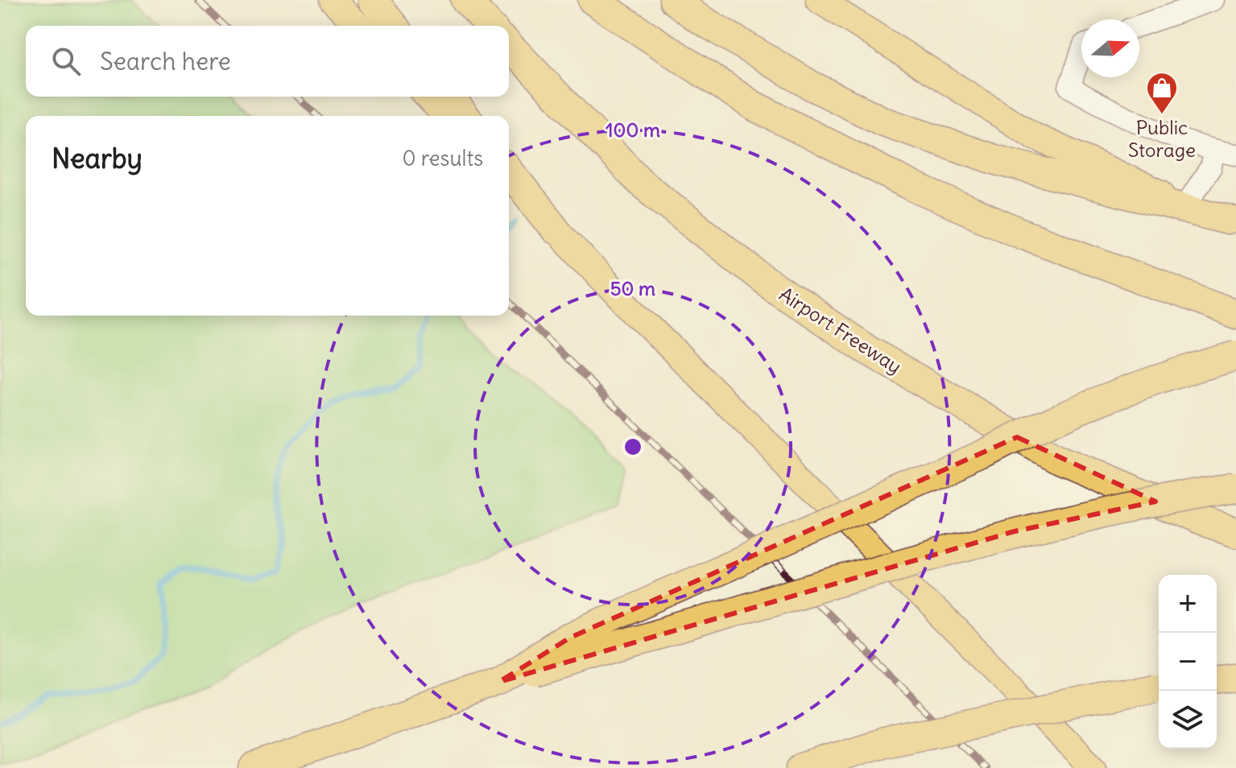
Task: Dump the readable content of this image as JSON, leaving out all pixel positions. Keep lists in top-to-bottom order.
{
  "streets": {
    "highway": ["Airport Freeway"]
  },
  "places": {
    "shop": ["Public Storage"]
  },
  "north": "right",
  "page": {
    "search": "Search here",
    "heading": ["Nearby", "0 results"],
    "map_buttons": ["+", "−"]
  },
  "rings": ["100 m", "50 m"]
}
